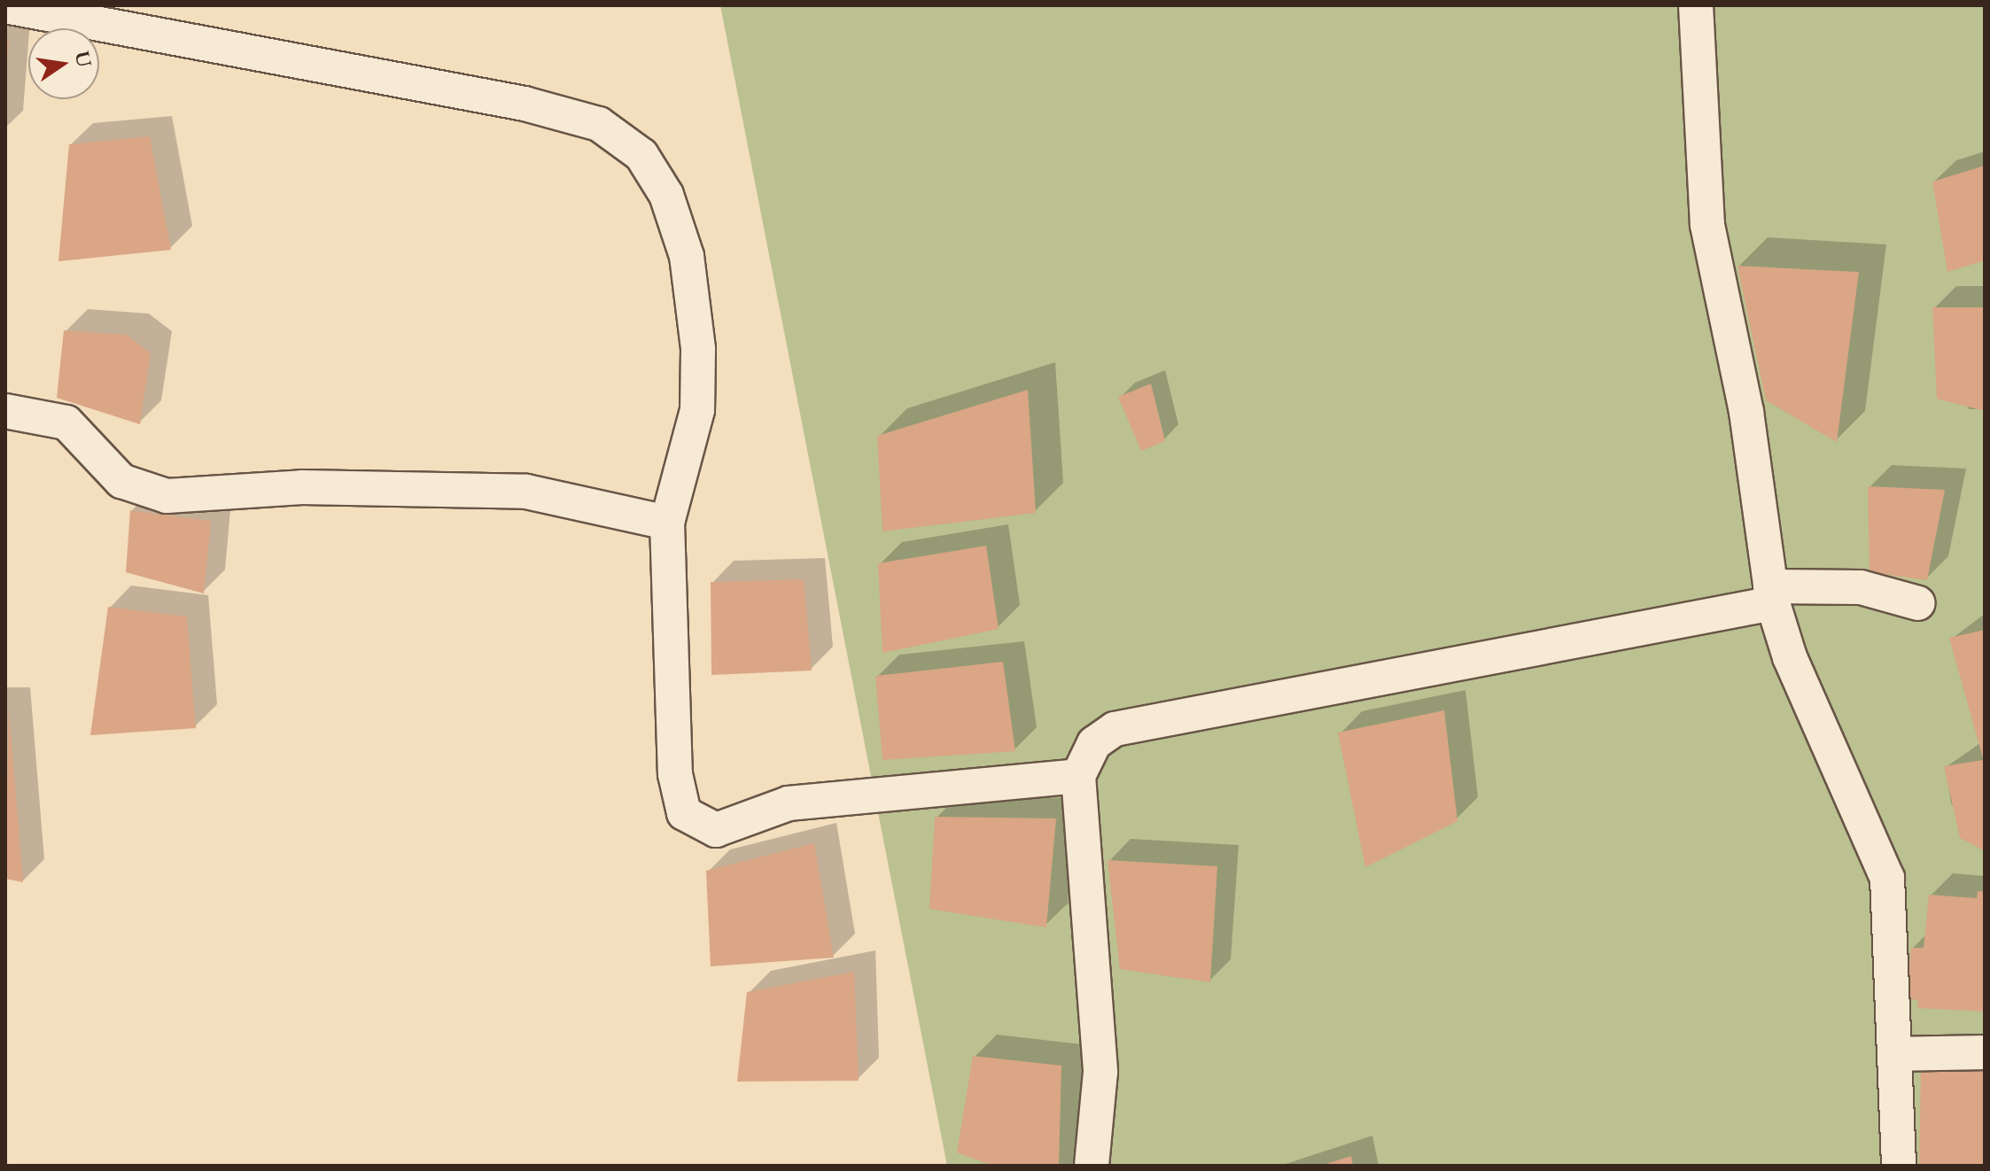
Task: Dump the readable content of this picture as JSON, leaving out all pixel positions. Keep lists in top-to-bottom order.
{
  "north": "right"
}
